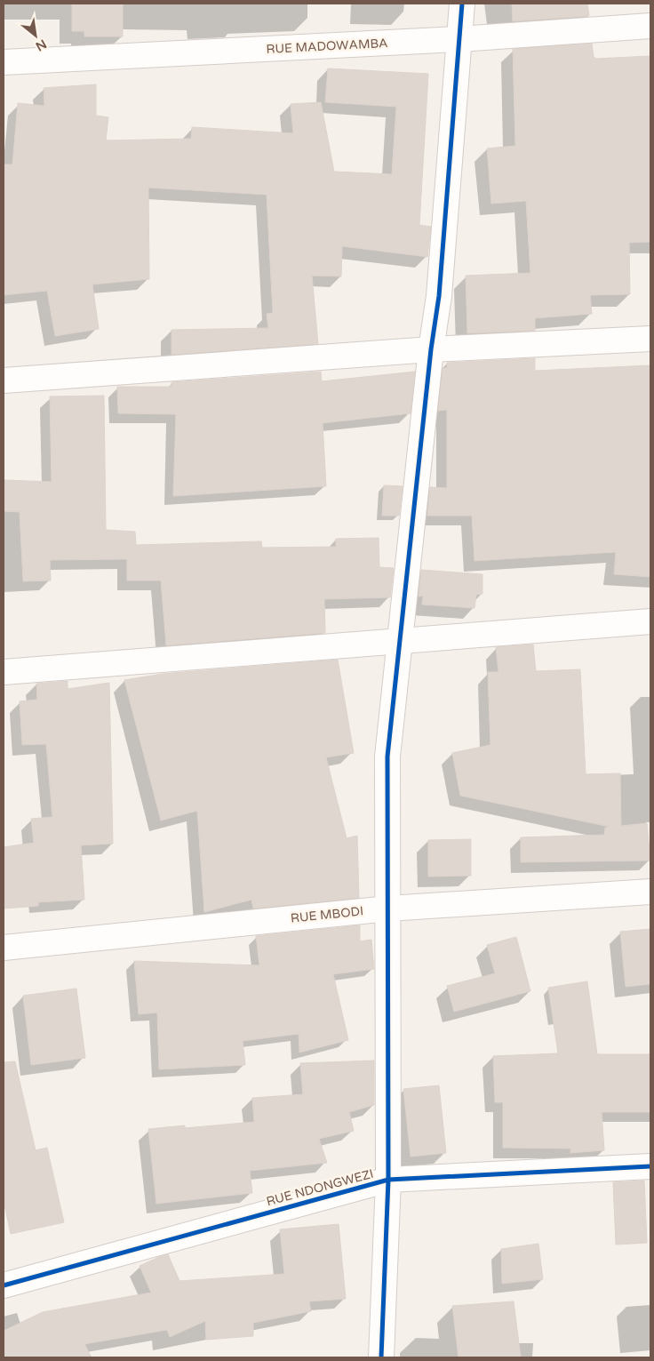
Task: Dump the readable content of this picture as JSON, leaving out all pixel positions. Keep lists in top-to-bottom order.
{
  "streets": {
    "street": ["RUE MADOWAMBA", "RUE MBODI", "RUE NDONGWEZI"]
  },
  "north": "bottom right"
}
